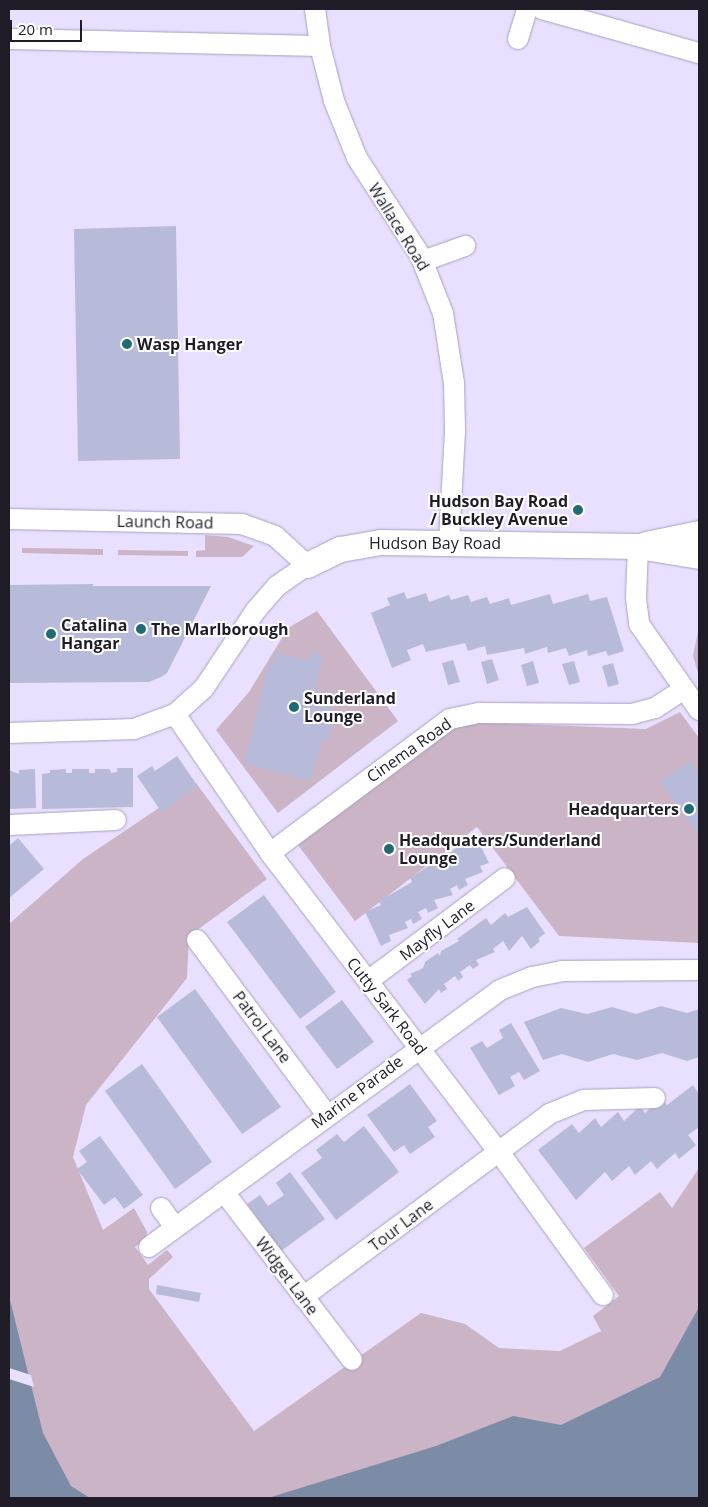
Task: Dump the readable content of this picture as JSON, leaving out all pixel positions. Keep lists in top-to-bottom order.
{
  "streets": {
    "street": [
      "Wallace Road",
      "Launch Road",
      "Hudson Bay Road",
      "Cinema Road",
      "Mayfly Lane",
      "Cutty Sark Road",
      "Patrol Lane",
      "Marine Parade",
      "Tour Lane",
      "Widget Lane"
    ]
  },
  "crossings": [
    ["Wallace Road", "Hudson Bay Road"],
    ["Launch Road", "Hudson Bay Road"],
    ["Hudson Bay Road", "Cutty Sark Road"],
    ["Cinema Road", "Cutty Sark Road"],
    ["Mayfly Lane", "Cutty Sark Road"],
    ["Cutty Sark Road", "Marine Parade"],
    ["Cutty Sark Road", "Tour Lane"],
    ["Patrol Lane", "Marine Parade"],
    ["Marine Parade", "Widget Lane"],
    ["Tour Lane", "Widget Lane"]
  ],
  "places": [
    "Wasp Hanger",
    "Hudson Bay Road / Buckley Avenue",
    "The Marlborough",
    "Catalina Hangar",
    "Sunderland Lounge",
    "Headquarters",
    "Headquaters/Sunderland Lounge"
  ],
  "scale_bar": "20 m"
}
